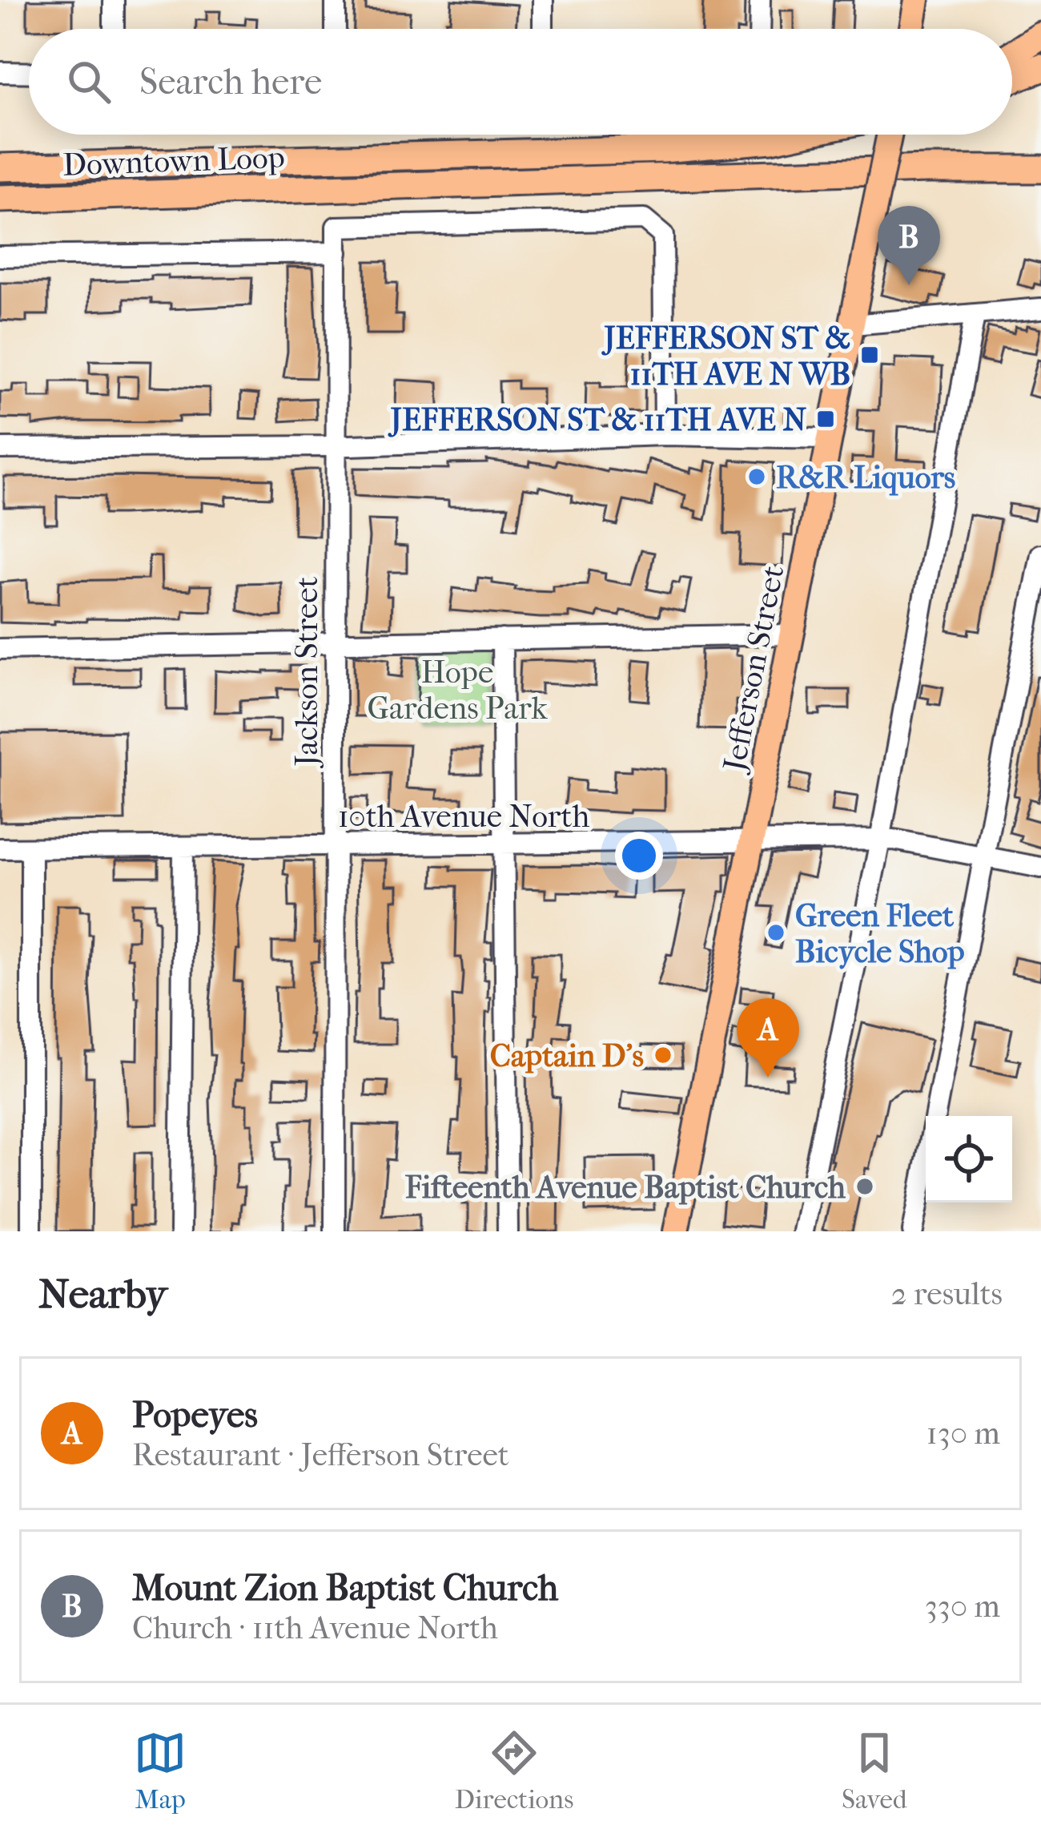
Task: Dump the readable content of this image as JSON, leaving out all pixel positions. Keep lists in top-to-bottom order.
{
  "streets": {
    "highway": ["Downtown Loop"],
    "main road": ["Jefferson Street"],
    "street": ["Jackson Street", "10th Avenue North"]
  },
  "crossings": [
    ["Jefferson Street", "10th Avenue North"],
    ["Jackson Street", "10th Avenue North"]
  ],
  "parks": ["Hope Gardens Park"],
  "places": {
    "transit": ["JEFFERSON ST & 11TH AVE N WB", "JEFFERSON ST & 11TH AVE N"],
    "other": [
      "R&R Liquors",
      "Green Fleet Bicycle Shop",
      "Captain D's",
      "Fifteenth Avenue Baptist Church"
    ]
  },
  "page": {
    "search": "Search here",
    "pins": ["B", "A"],
    "heading": ["Nearby", "2 results"],
    "list": [
      {
        "mark": "A",
        "name": "Popeyes",
        "note": "Restaurant · Jefferson Street",
        "value": "130 m"
      },
      {
        "mark": "B",
        "name": "Mount Zion Baptist Church",
        "note": "Church · 11th Avenue North",
        "value": "330 m"
      }
    ],
    "nav": ["Map", "Directions", "Saved"]
  }
}
